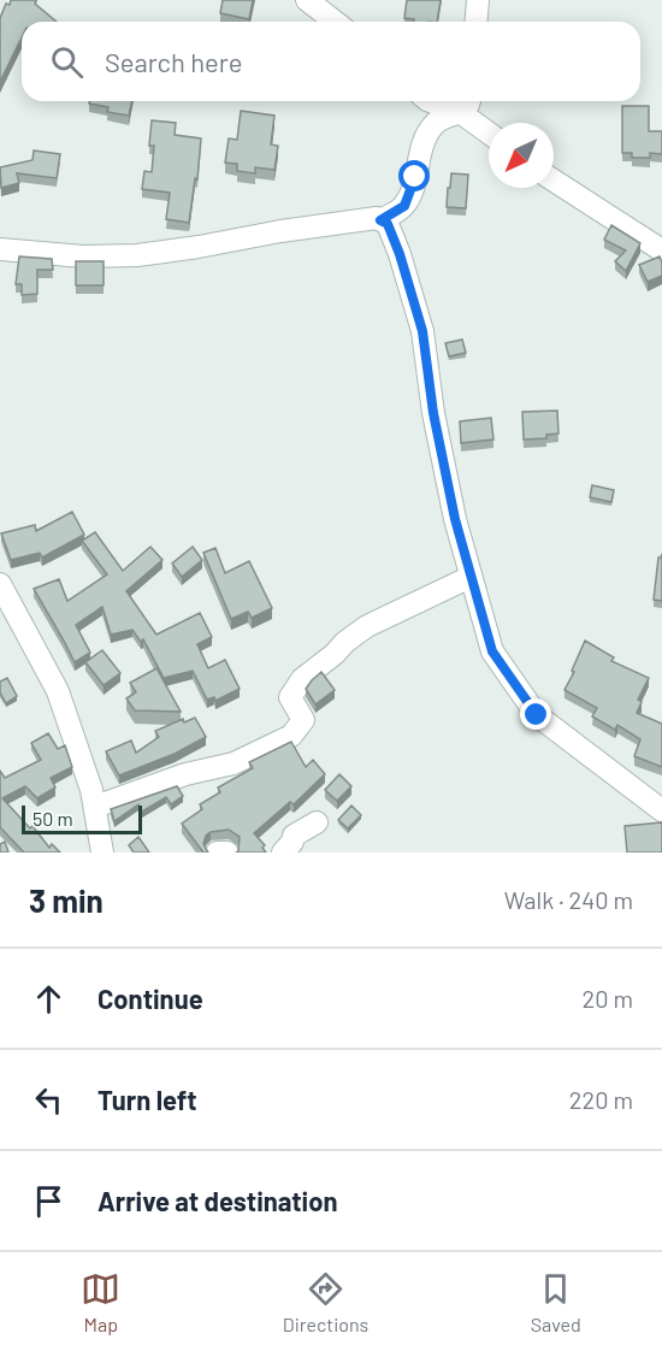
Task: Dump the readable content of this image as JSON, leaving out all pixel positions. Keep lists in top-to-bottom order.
{
  "scale_bar": "50 m",
  "north": "bottom left",
  "page": {
    "search": "Search here",
    "scale": "50 m",
    "heading": ["3 min", "Walk · 240 m"],
    "list": [
      ["Continue", "20 m"],
      ["Turn left", "220 m"],
      "Arrive at destination"
    ],
    "nav": ["Map", "Directions", "Saved"]
  }
}
